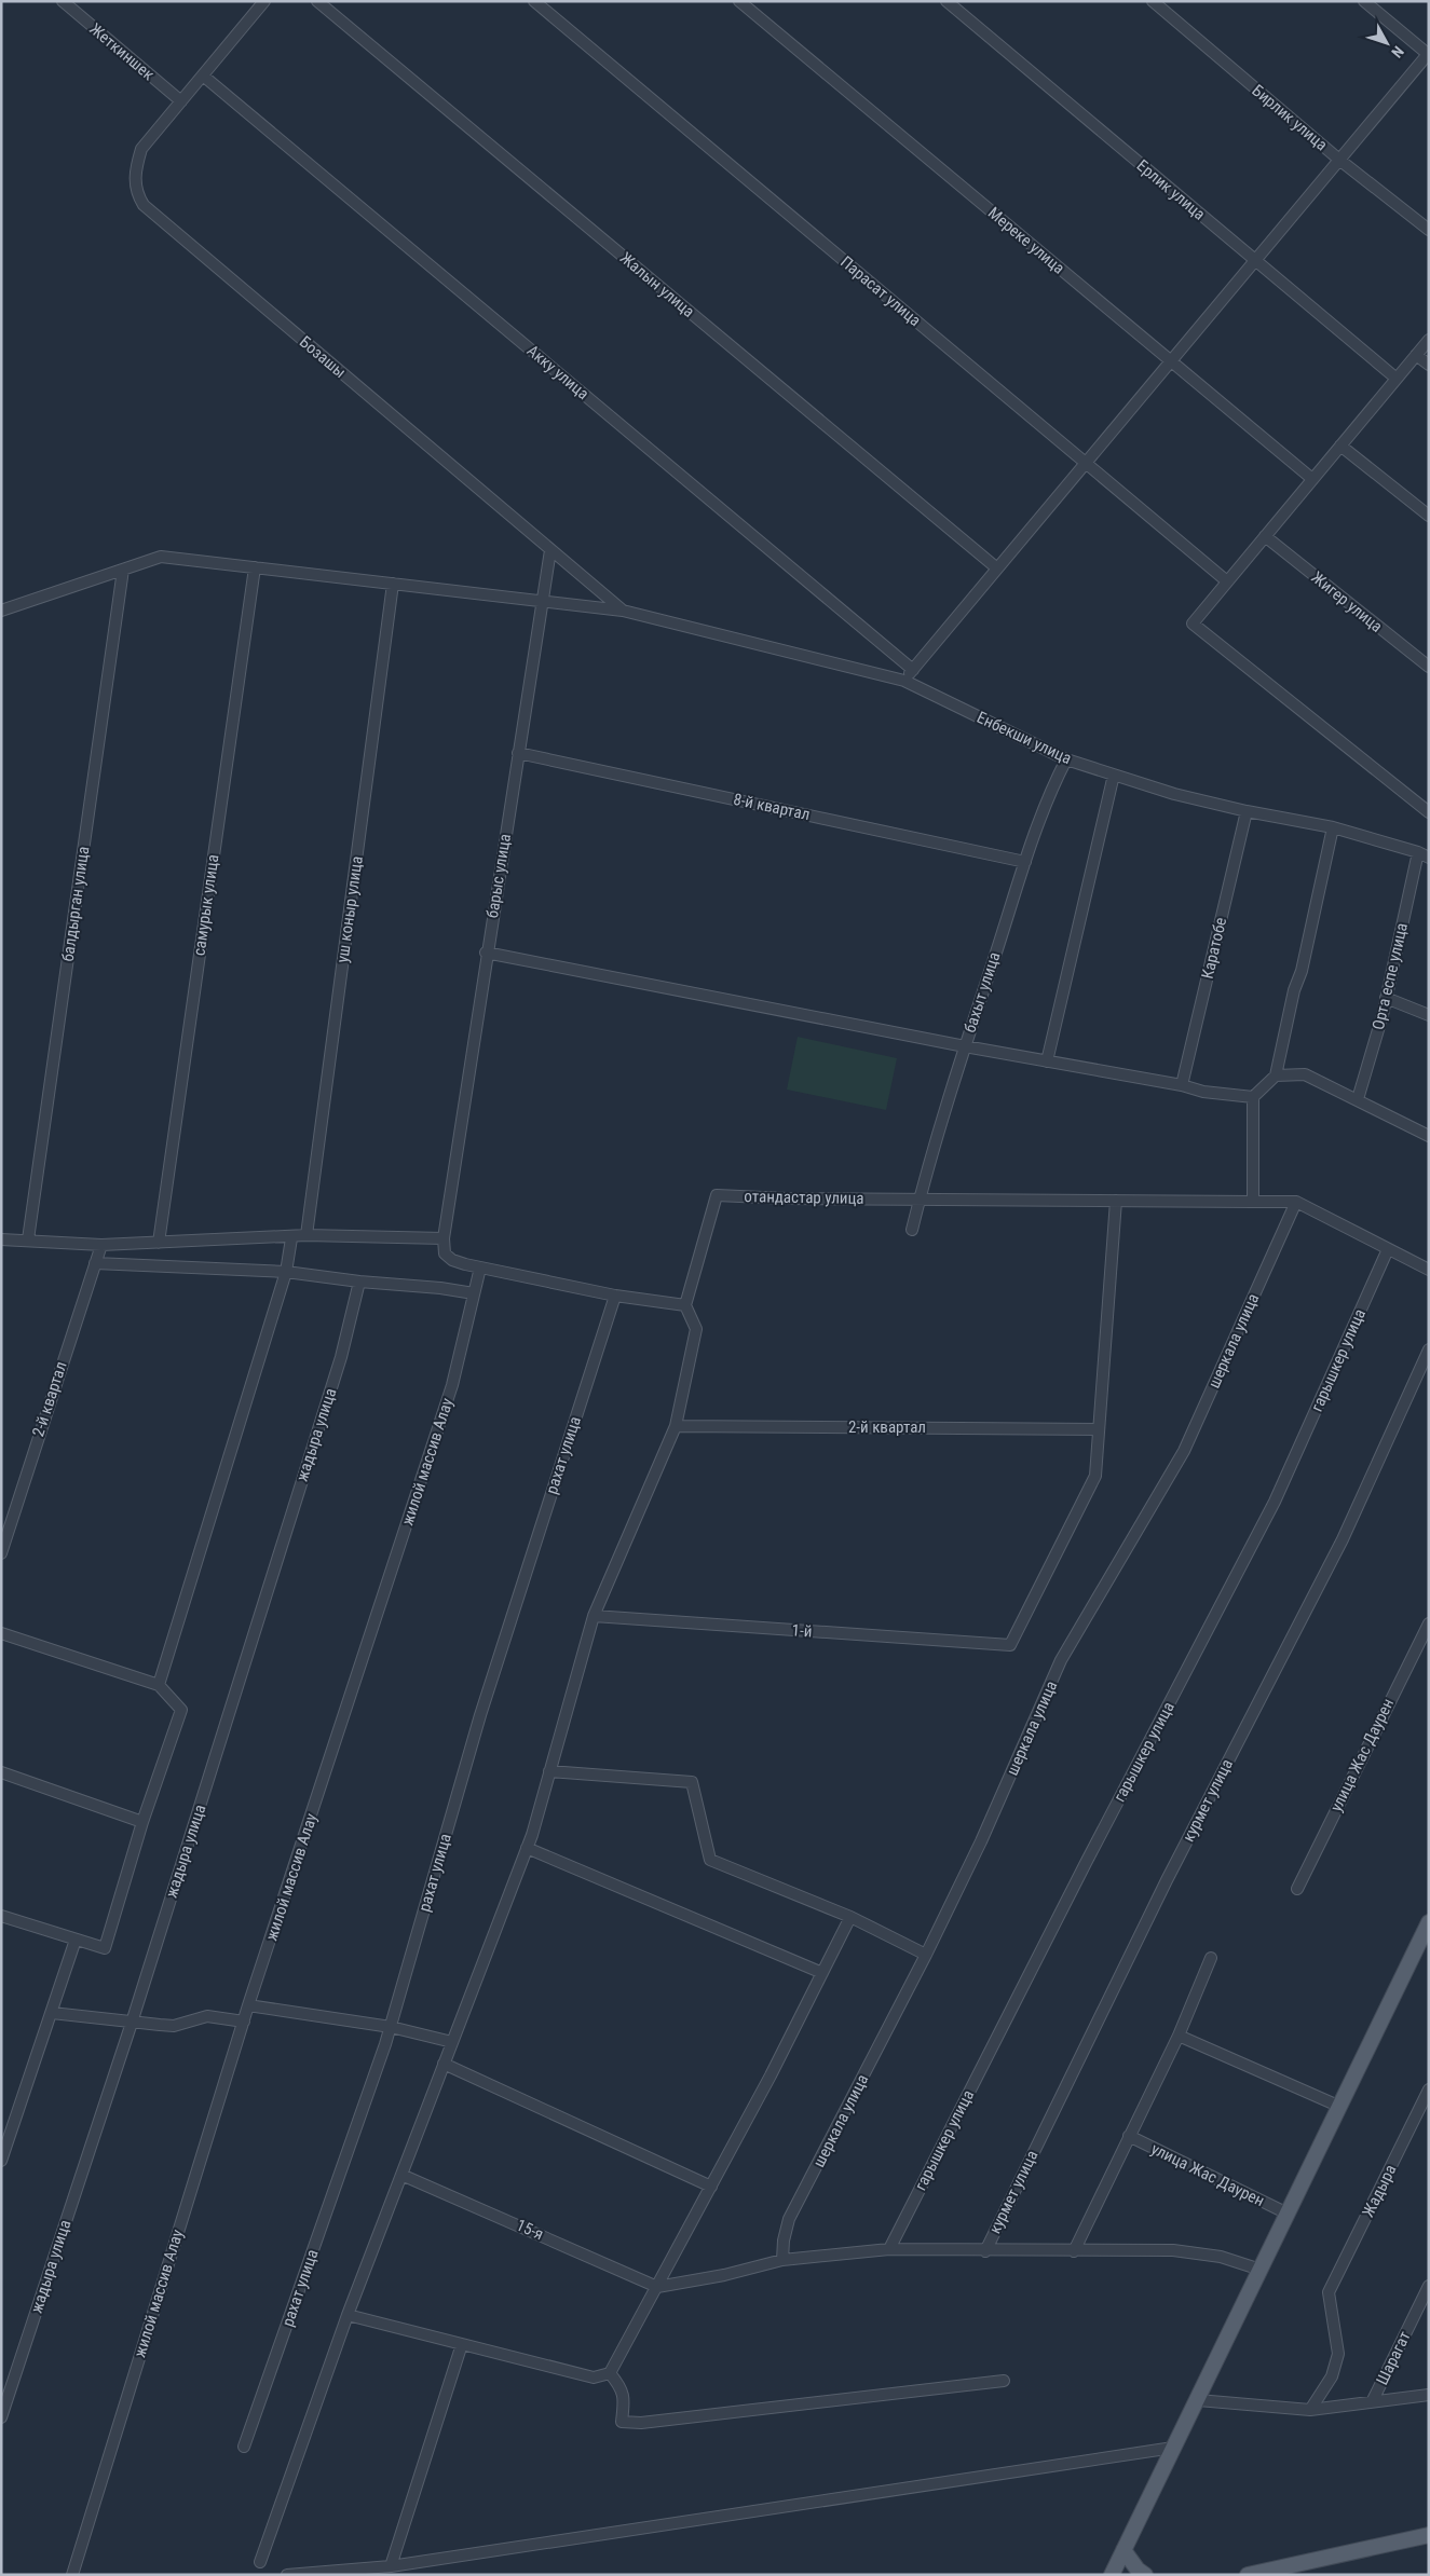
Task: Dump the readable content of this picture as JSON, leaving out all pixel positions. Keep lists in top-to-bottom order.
{
  "streets": {
    "street": [
      "Жеткиншек",
      "Бирлик улица",
      "Ерлик улица",
      "Мереке улица",
      "Жалын улица",
      "Парасат улица",
      "Бозашы",
      "Акку улица",
      "Жигер улица",
      "Енбекши улица",
      "8-й квартал",
      "барыс улица",
      "балдырган улица",
      "самурык улица",
      "уш коныр улица",
      "Каратобе",
      "Орта еспе улица",
      "бахыт улица",
      "отандастар улица",
      "шеркала улица",
      "гарышкер улица",
      "2-й квартал",
      "жадыра улица",
      "рахат улица",
      "жилой массив Алау",
      "1-й",
      "улица Жас Даурен",
      "курмет улица",
      "Жадыра",
      "15-я",
      "Шарагат"
    ]
  },
  "crossings": [
    ["Жеткиншек", "Бозашы"],
    ["Бозашы", "Акку улица"],
    ["Бозашы", "Енбекши улица"],
    ["Бозашы", "барыс улица"],
    ["Енбекши улица", "барыс улица"],
    ["Енбекши улица", "балдырган улица"],
    ["Енбекши улица", "самурык улица"],
    ["Енбекши улица", "уш коныр улица"],
    ["Енбекши улица", "Каратобе"],
    ["Енбекши улица", "Орта еспе улица"],
    ["Енбекши улица", "бахыт улица"],
    ["8-й квартал", "барыс улица"],
    ["8-й квартал", "бахыт улица"],
    ["бахыт улица", "отандастар улица"],
    ["отандастар улица", "шеркала улица"],
    ["2-й квартал", "1-й"]
  ],
  "north": "bottom right"
}
